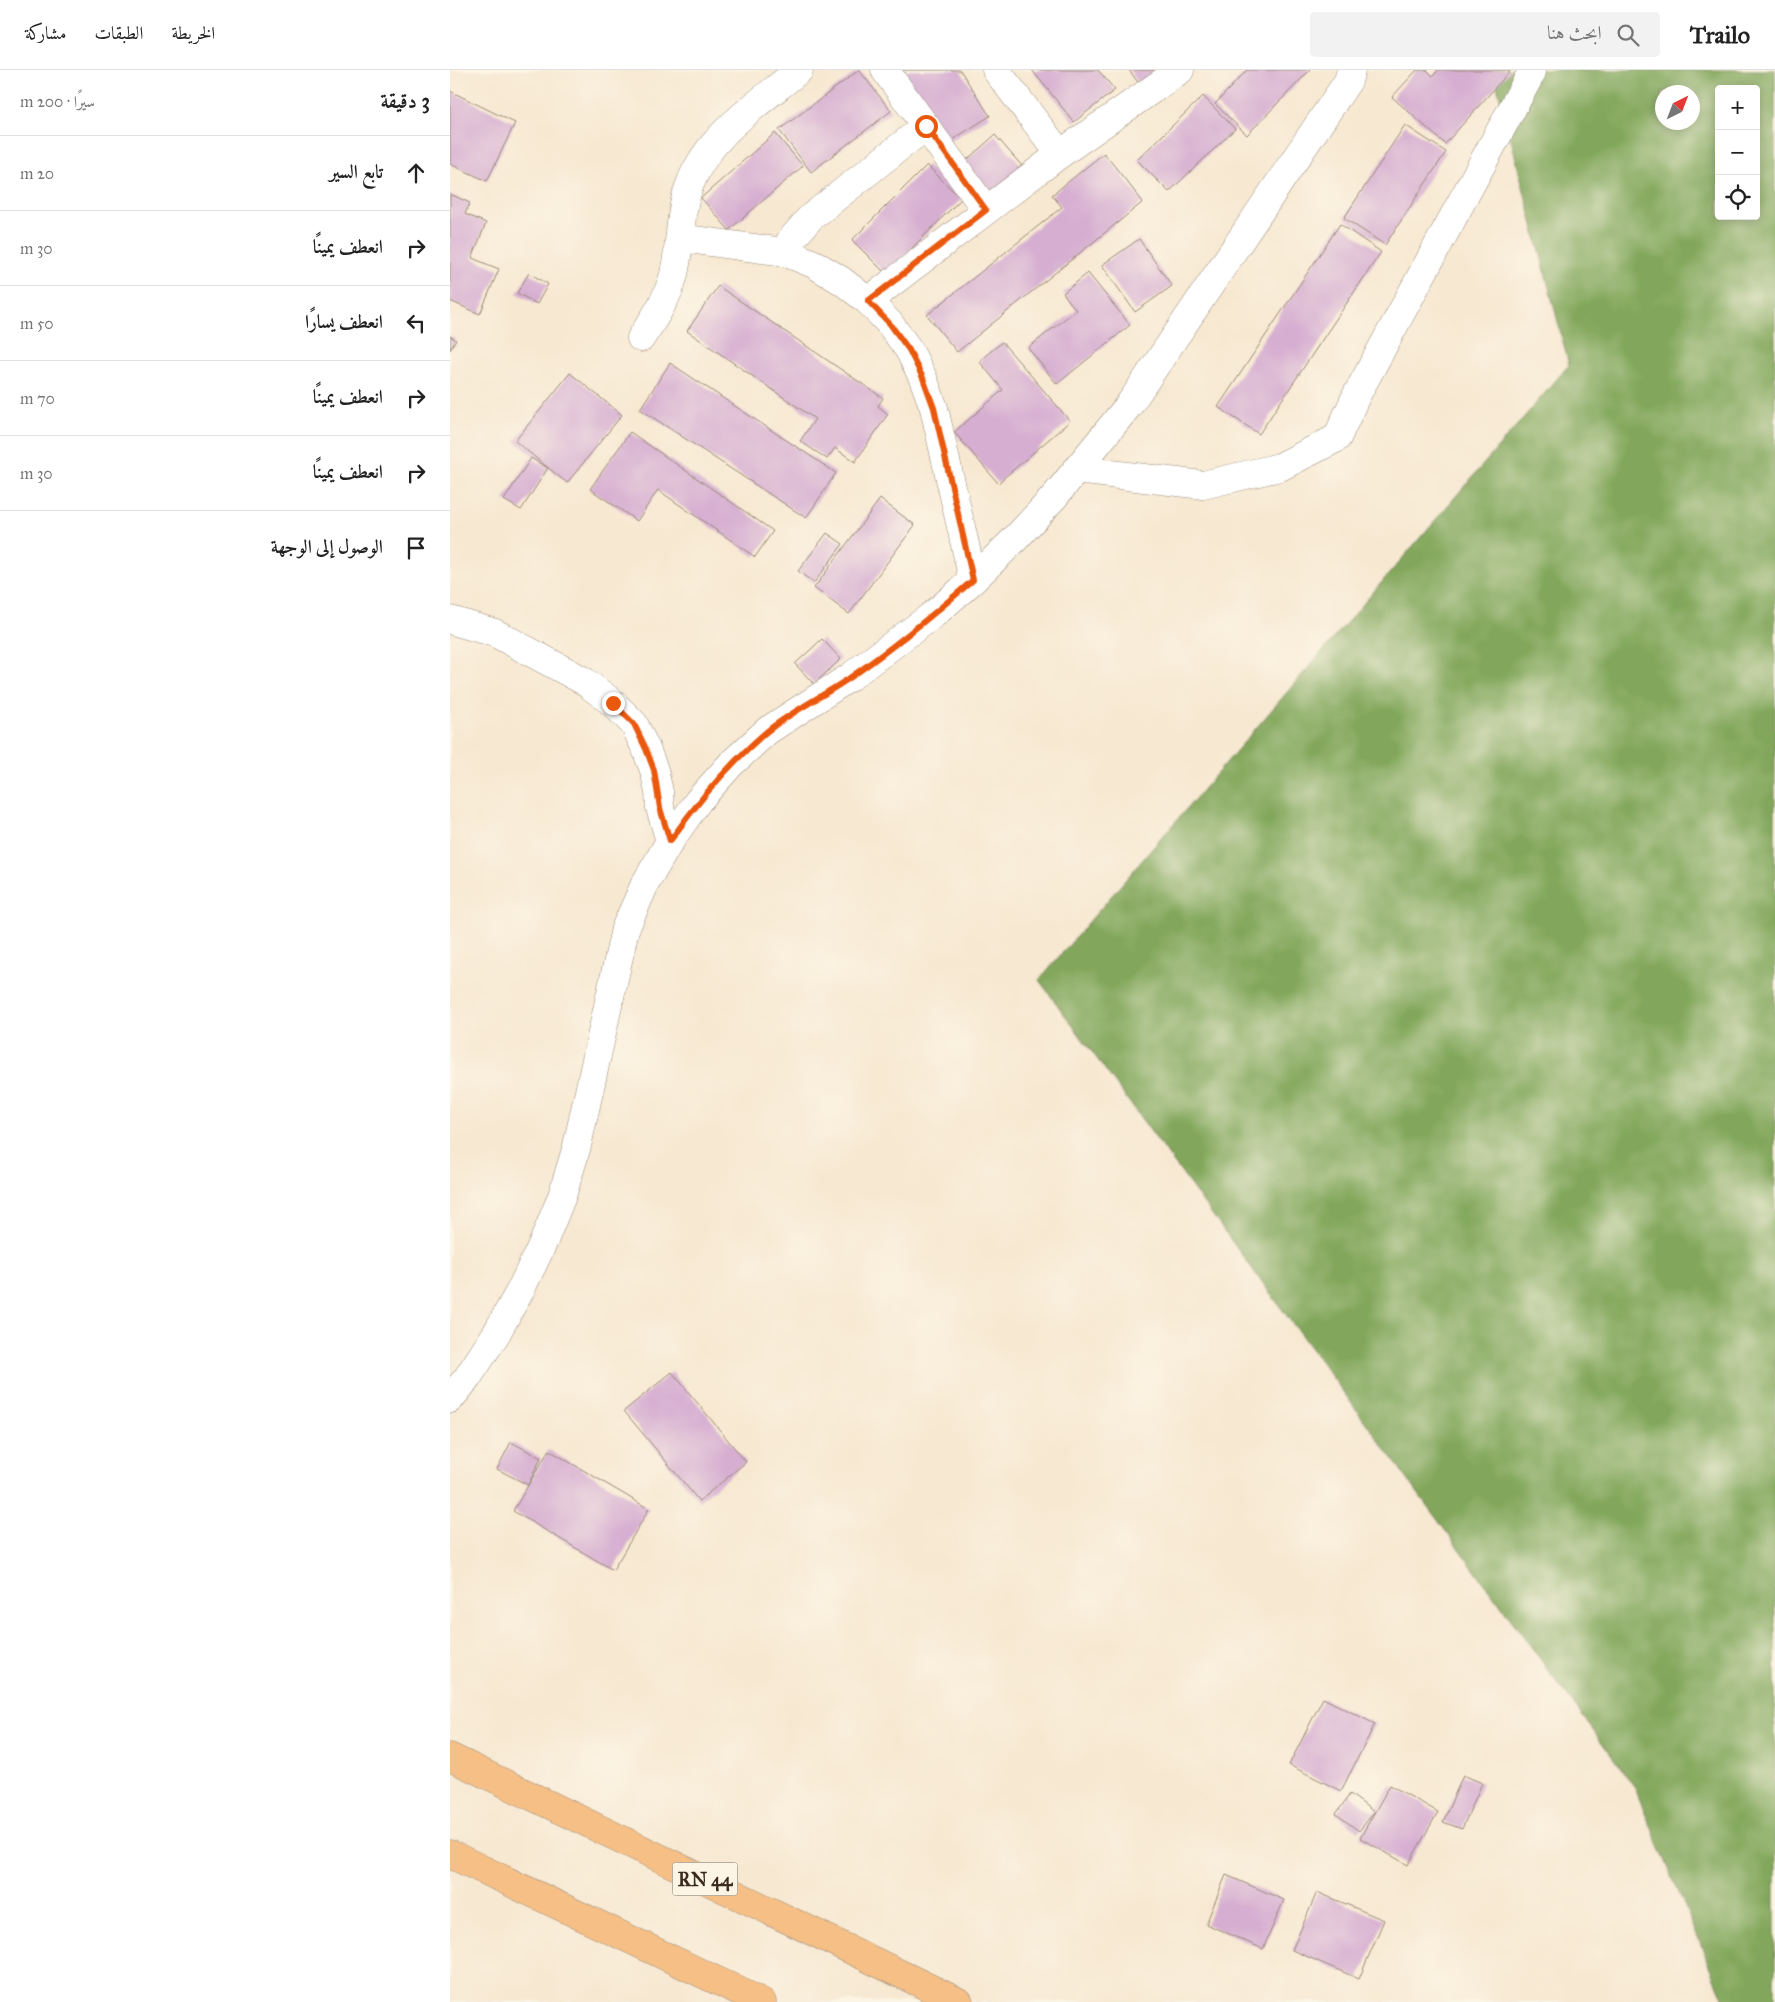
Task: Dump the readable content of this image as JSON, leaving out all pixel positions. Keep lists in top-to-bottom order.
{
  "streets": {
    "highway": ["RN 44"]
  },
  "north": "top right",
  "page": {
    "header": "Trailo",
    "search": "ابحث هنا",
    "nav": ["الخريطة", "الطبقات", "مشاركة"],
    "heading": ["3 دقيقة", "سيرًا · 200 m"],
    "map_buttons": ["+", "−"],
    "list": [
      ["تابع السير", "20 m"],
      ["انعطف يمينًا", "30 m"],
      ["انعطف يسارًا", "50 m"],
      ["انعطف يمينًا", "70 m"],
      ["انعطف يمينًا", "30 m"],
      "الوصول إلى الوجهة"
    ]
  }
}
